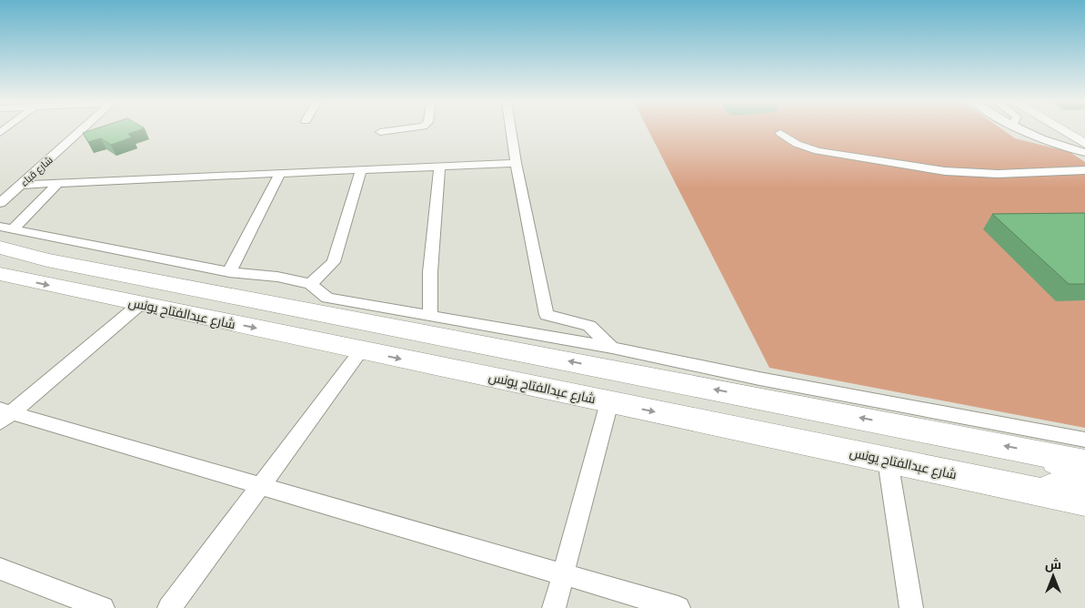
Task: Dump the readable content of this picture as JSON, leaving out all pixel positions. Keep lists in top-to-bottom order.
{
  "streets": {
    "highway": ["شارع عبدالفتاح يونس"],
    "street": ["شارع قباء"]
  },
  "north": "top"
}
